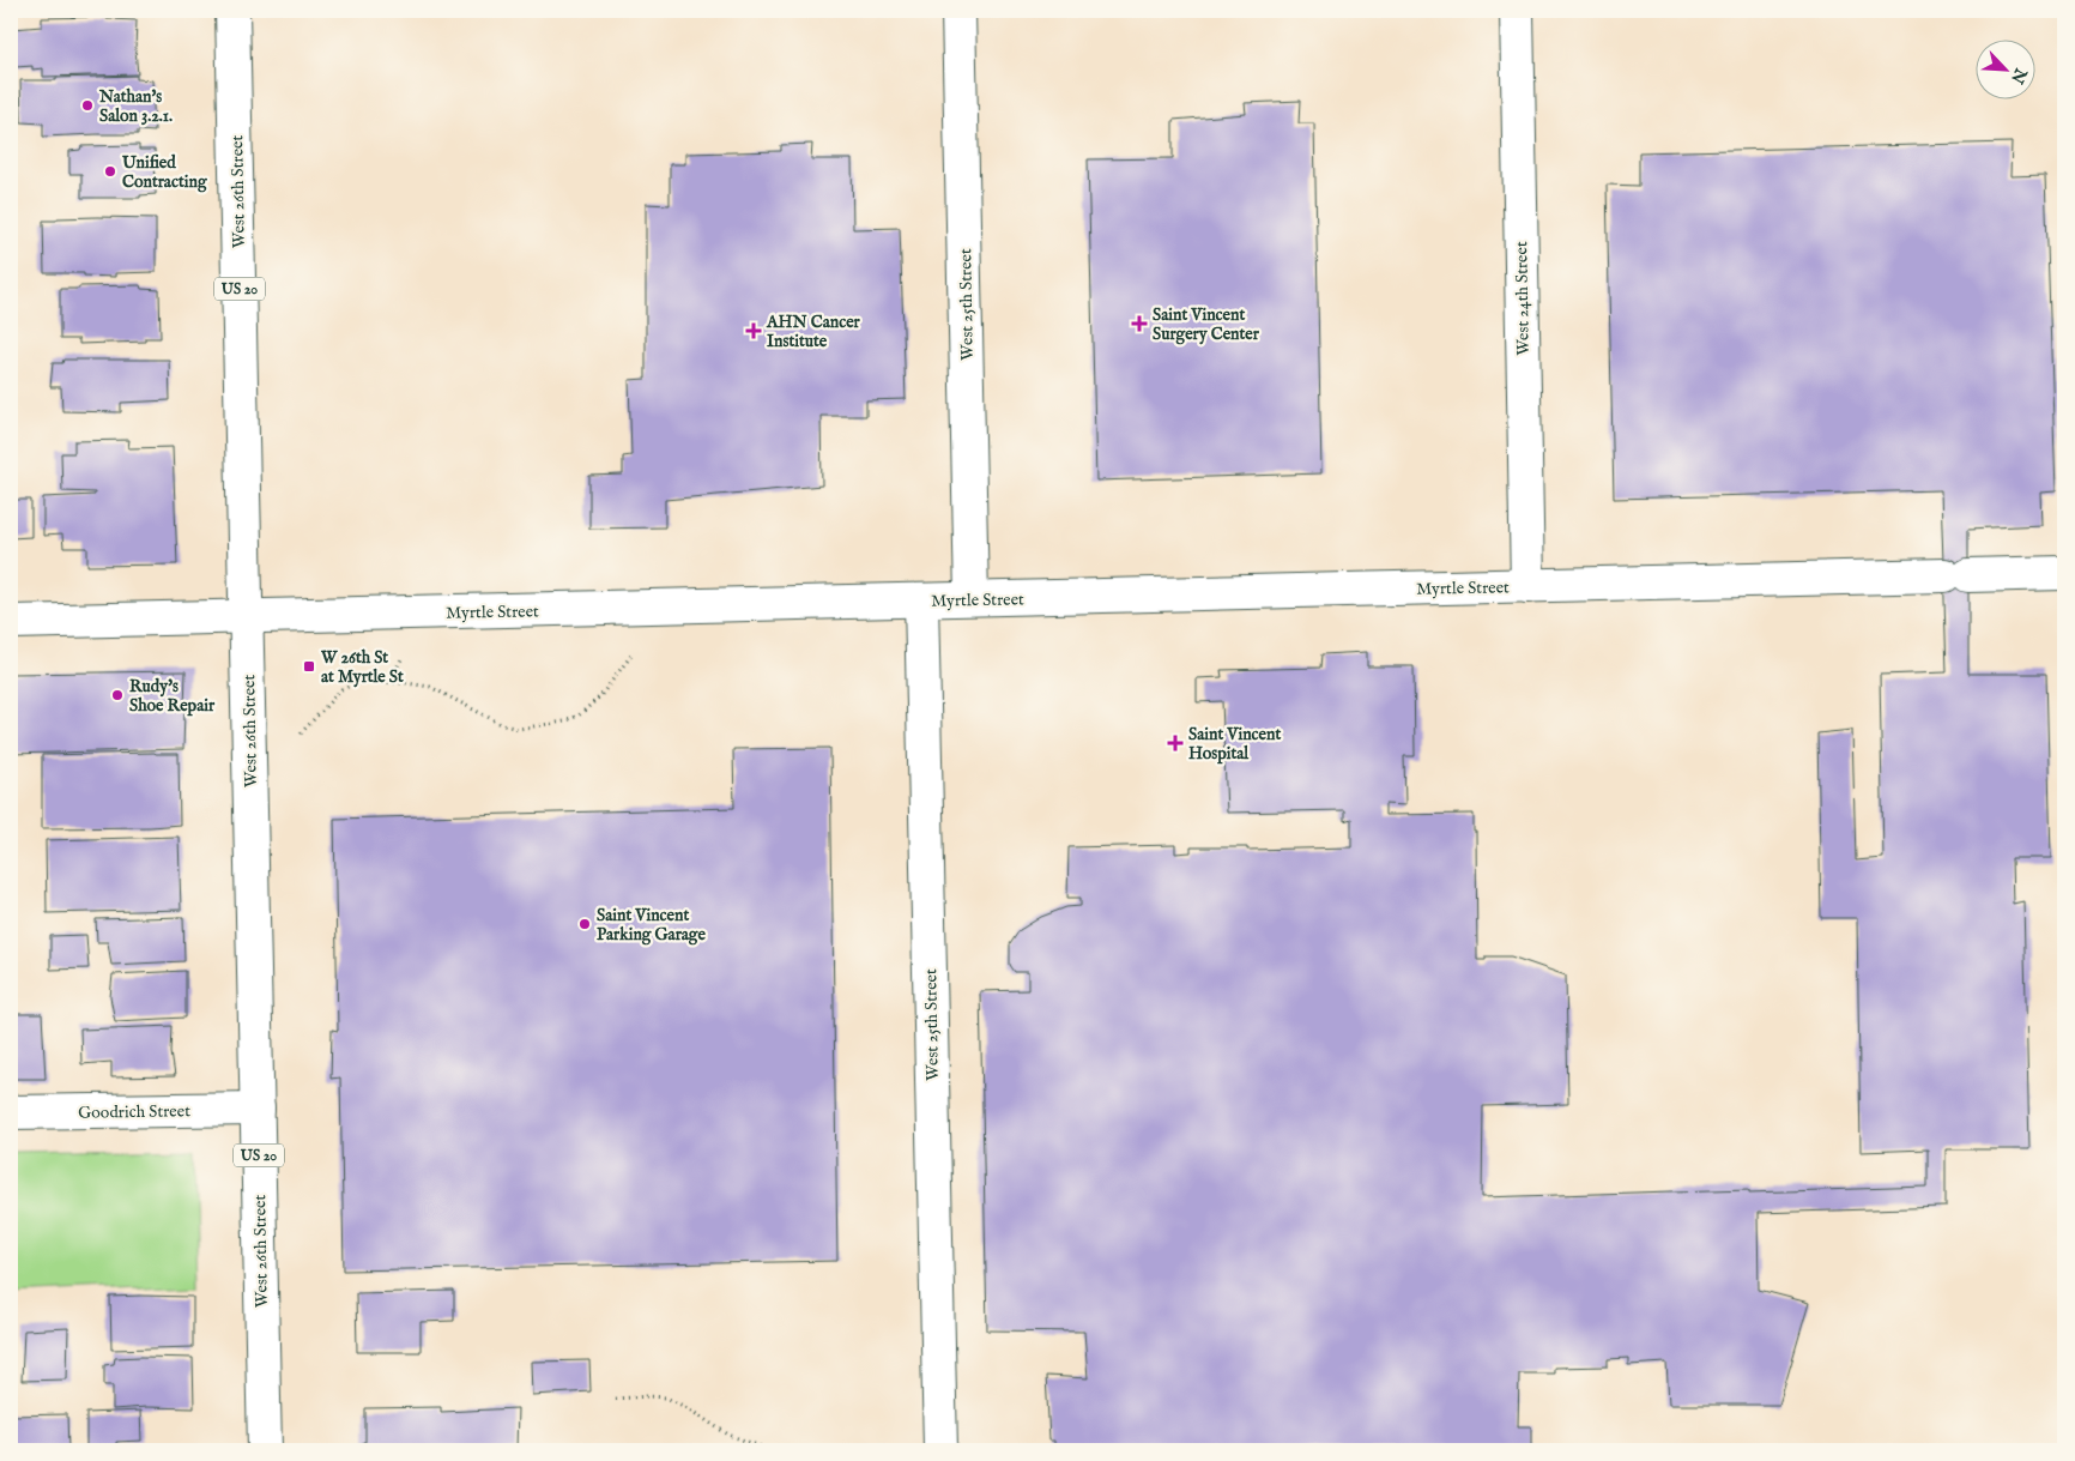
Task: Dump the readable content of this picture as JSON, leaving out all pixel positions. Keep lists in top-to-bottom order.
{
  "streets": {
    "street": [
      "West 26th Street",
      "US 20",
      "West 24th Street",
      "West 25th Street",
      "Myrtle Street",
      "Goodrich Street"
    ]
  },
  "crossings": [
    ["West 26th Street", "Myrtle Street"],
    ["West 26th Street", "Goodrich Street"],
    ["West 24th Street", "Myrtle Street"],
    ["West 25th Street", "Myrtle Street"]
  ],
  "places": {
    "other": [
      "Nathan's Salon 3.2.1.",
      "Unified Contracting",
      "Rudy's Shoe Repair",
      "Saint Vincent Parking Garage"
    ],
    "health": ["Saint Vincent Surgery Center", "AHN Cancer Institute", "Saint Vincent Hospital"],
    "transit": ["W 26th St at Myrtle St"]
  },
  "north": "bottom right"
}
